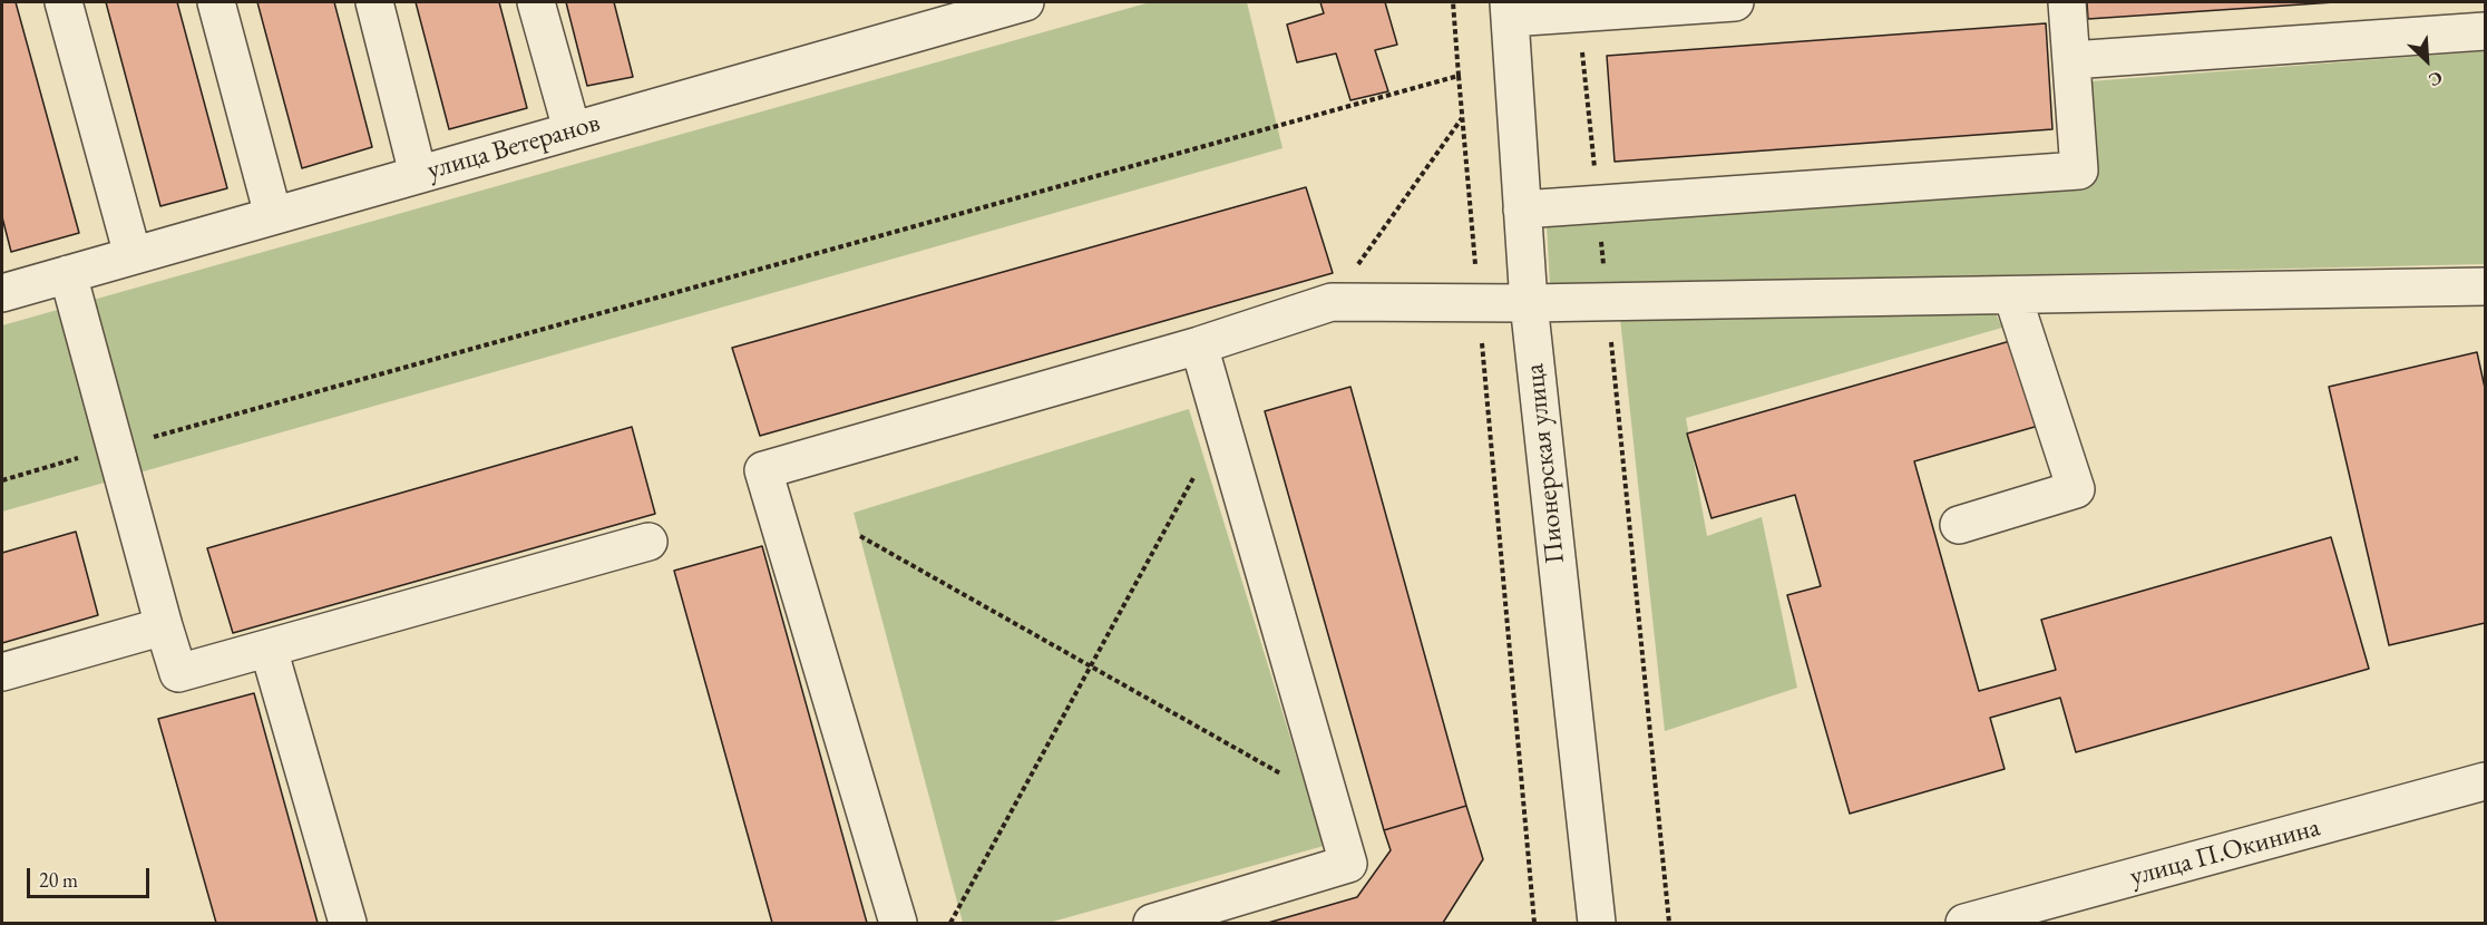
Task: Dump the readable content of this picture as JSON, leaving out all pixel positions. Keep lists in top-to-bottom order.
{
  "streets": {
    "street": ["улица Ветеранов", "Пионерская улица", "улица П.Окинина"]
  },
  "scale_bar": "20 m",
  "north": "bottom right"
}
